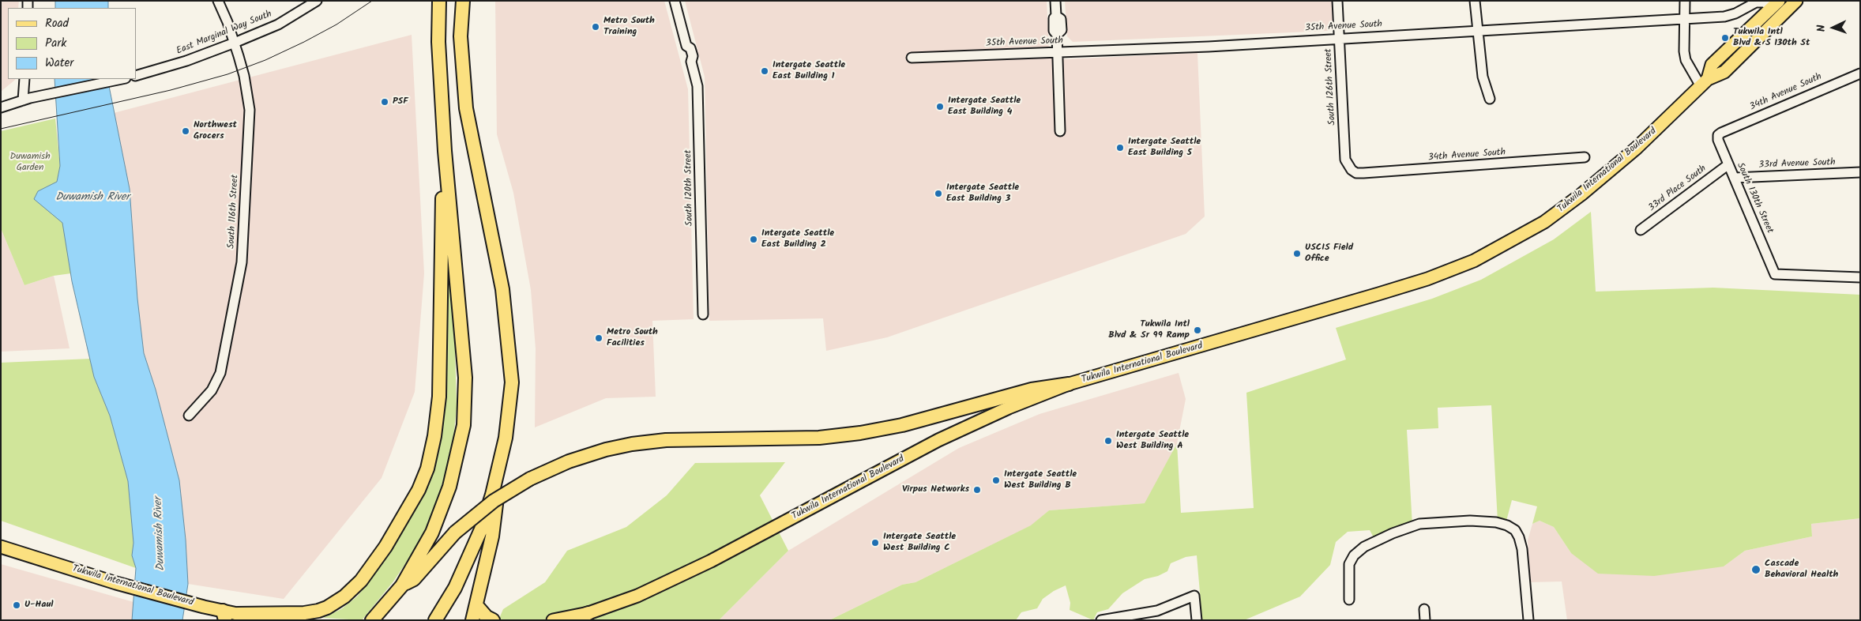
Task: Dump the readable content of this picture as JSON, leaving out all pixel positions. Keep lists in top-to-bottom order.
{
  "streets": {
    "main road": ["Tukwila International Boulevard"],
    "street": [
      "35th Avenue South",
      "East Marginal Way South",
      "South 126th Street",
      "34th Avenue South",
      "33rd Avenue South",
      "South 120th Street",
      "33rd Place South",
      "South 130th Street",
      "South 116th Street"
    ]
  },
  "crossings": [
    ["35th Avenue South", "South 126th Street"],
    ["35th Avenue South", "Tukwila International Boulevard"],
    ["East Marginal Way South", "South 116th Street"],
    ["South 126th Street", "34th Avenue South"],
    ["34th Avenue South", "South 130th Street"],
    ["33rd Avenue South", "South 130th Street"],
    ["33rd Place South", "South 130th Street"]
  ],
  "water": ["Duwamish River"],
  "parks": ["Duwamish Garden"],
  "places": [
    "Metro South Training",
    "Tukwila Intl Blvd & S 130th St",
    "Intergate Seattle East Building 1",
    "PSF",
    "Intergate Seattle East Building 4",
    "Northwest Grocers",
    "Intergate Seattle East Building 5",
    "Intergate Seattle East Building 3",
    "Intergate Seattle East Building 2",
    "USCIS Field Office",
    "Tukwila Intl Blvd & Sr 99 Ramp",
    "Metro South Facilities",
    "Intergate Seattle West Building A",
    "Intergate Seattle West Building B",
    "Virpus Networks",
    "Intergate Seattle West Building C",
    "Cascade Behavioral Health",
    "U-Haul"
  ],
  "legend": ["Road", "Park", "Water"],
  "north": "left"
}
